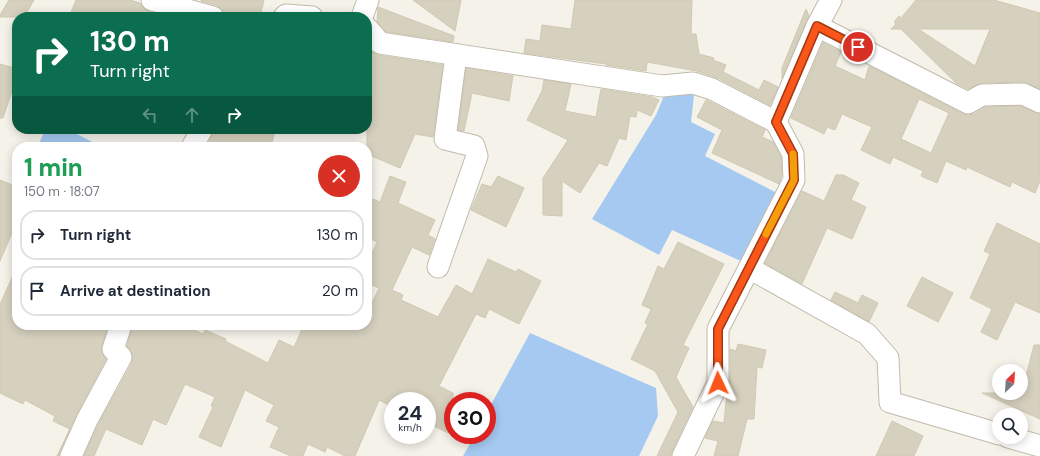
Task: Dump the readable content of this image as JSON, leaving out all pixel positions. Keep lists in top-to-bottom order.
{
  "north": "top right",
  "page": {
    "turn": ["130 m", "Turn right"],
    "heading": ["1 min", "150 m · 18:07"],
    "list": [
      {
        "name": "Turn right",
        "value": "130 m"
      },
      {
        "name": "Arrive at destination",
        "value": "20 m"
      }
    ],
    "speed": "24 km/h",
    "limit": "30"
  }
}
